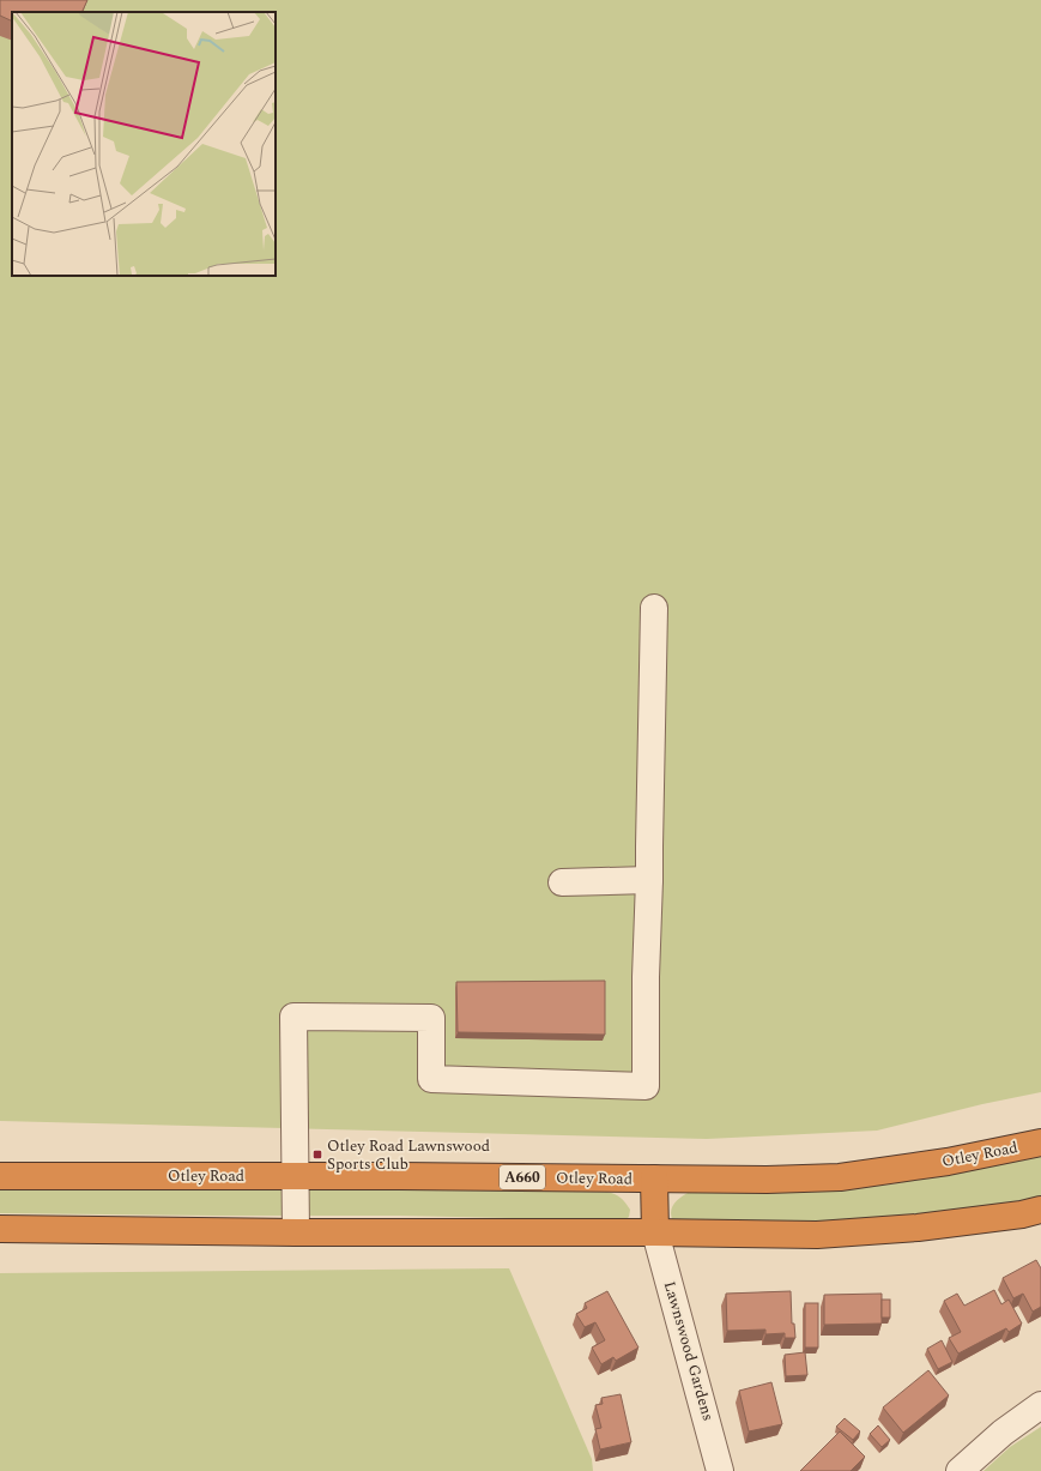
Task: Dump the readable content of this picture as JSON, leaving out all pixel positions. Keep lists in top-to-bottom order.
{
  "streets": {
    "highway": ["Otley Road", "A660"],
    "street": ["Lawnswood Gardens"]
  },
  "places": {
    "transit": ["Otley Road Lawnswood Sports Club"]
  }
}
